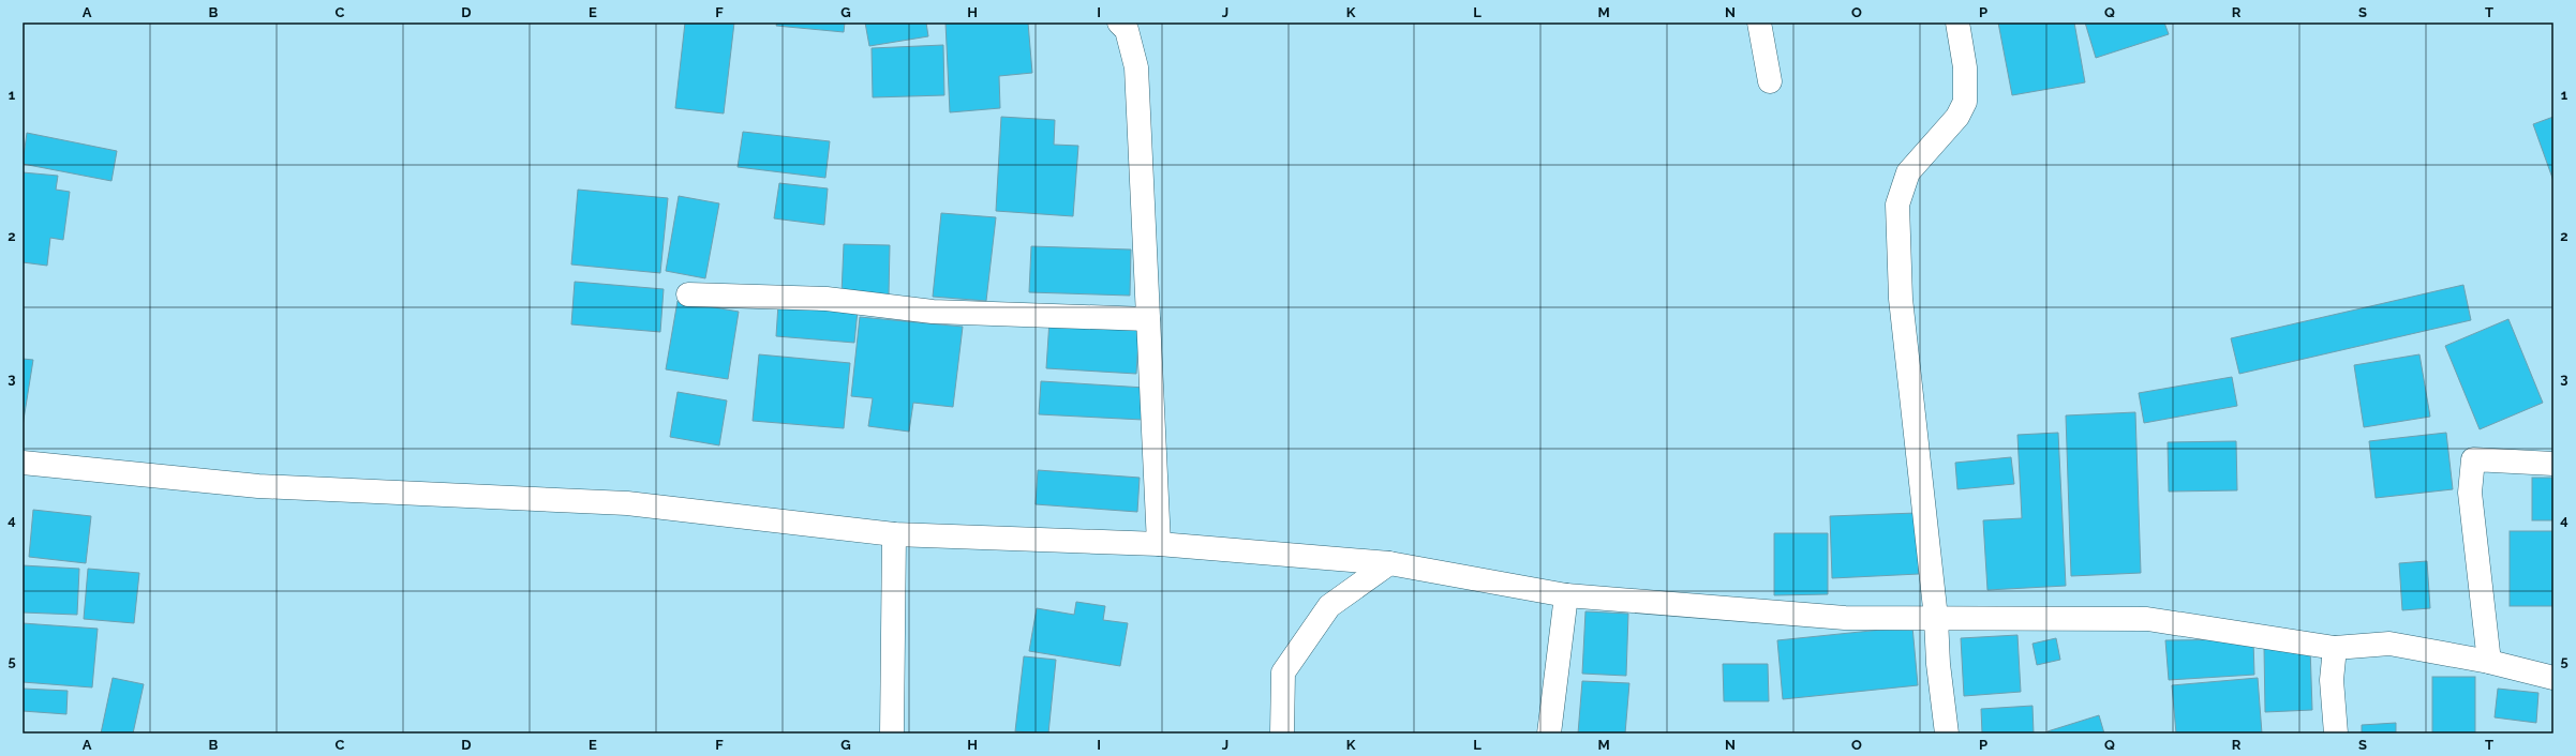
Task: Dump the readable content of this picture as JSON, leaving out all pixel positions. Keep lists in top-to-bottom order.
{
  "grid": {
    "columns": [
      "A",
      "B",
      "C",
      "D",
      "E",
      "F",
      "G",
      "H",
      "I",
      "J",
      "K",
      "L",
      "M",
      "N",
      "O",
      "P",
      "Q",
      "R",
      "S",
      "T"
    ],
    "rows": [
      "1",
      "2",
      "3",
      "4",
      "5"
    ]
  }
}
